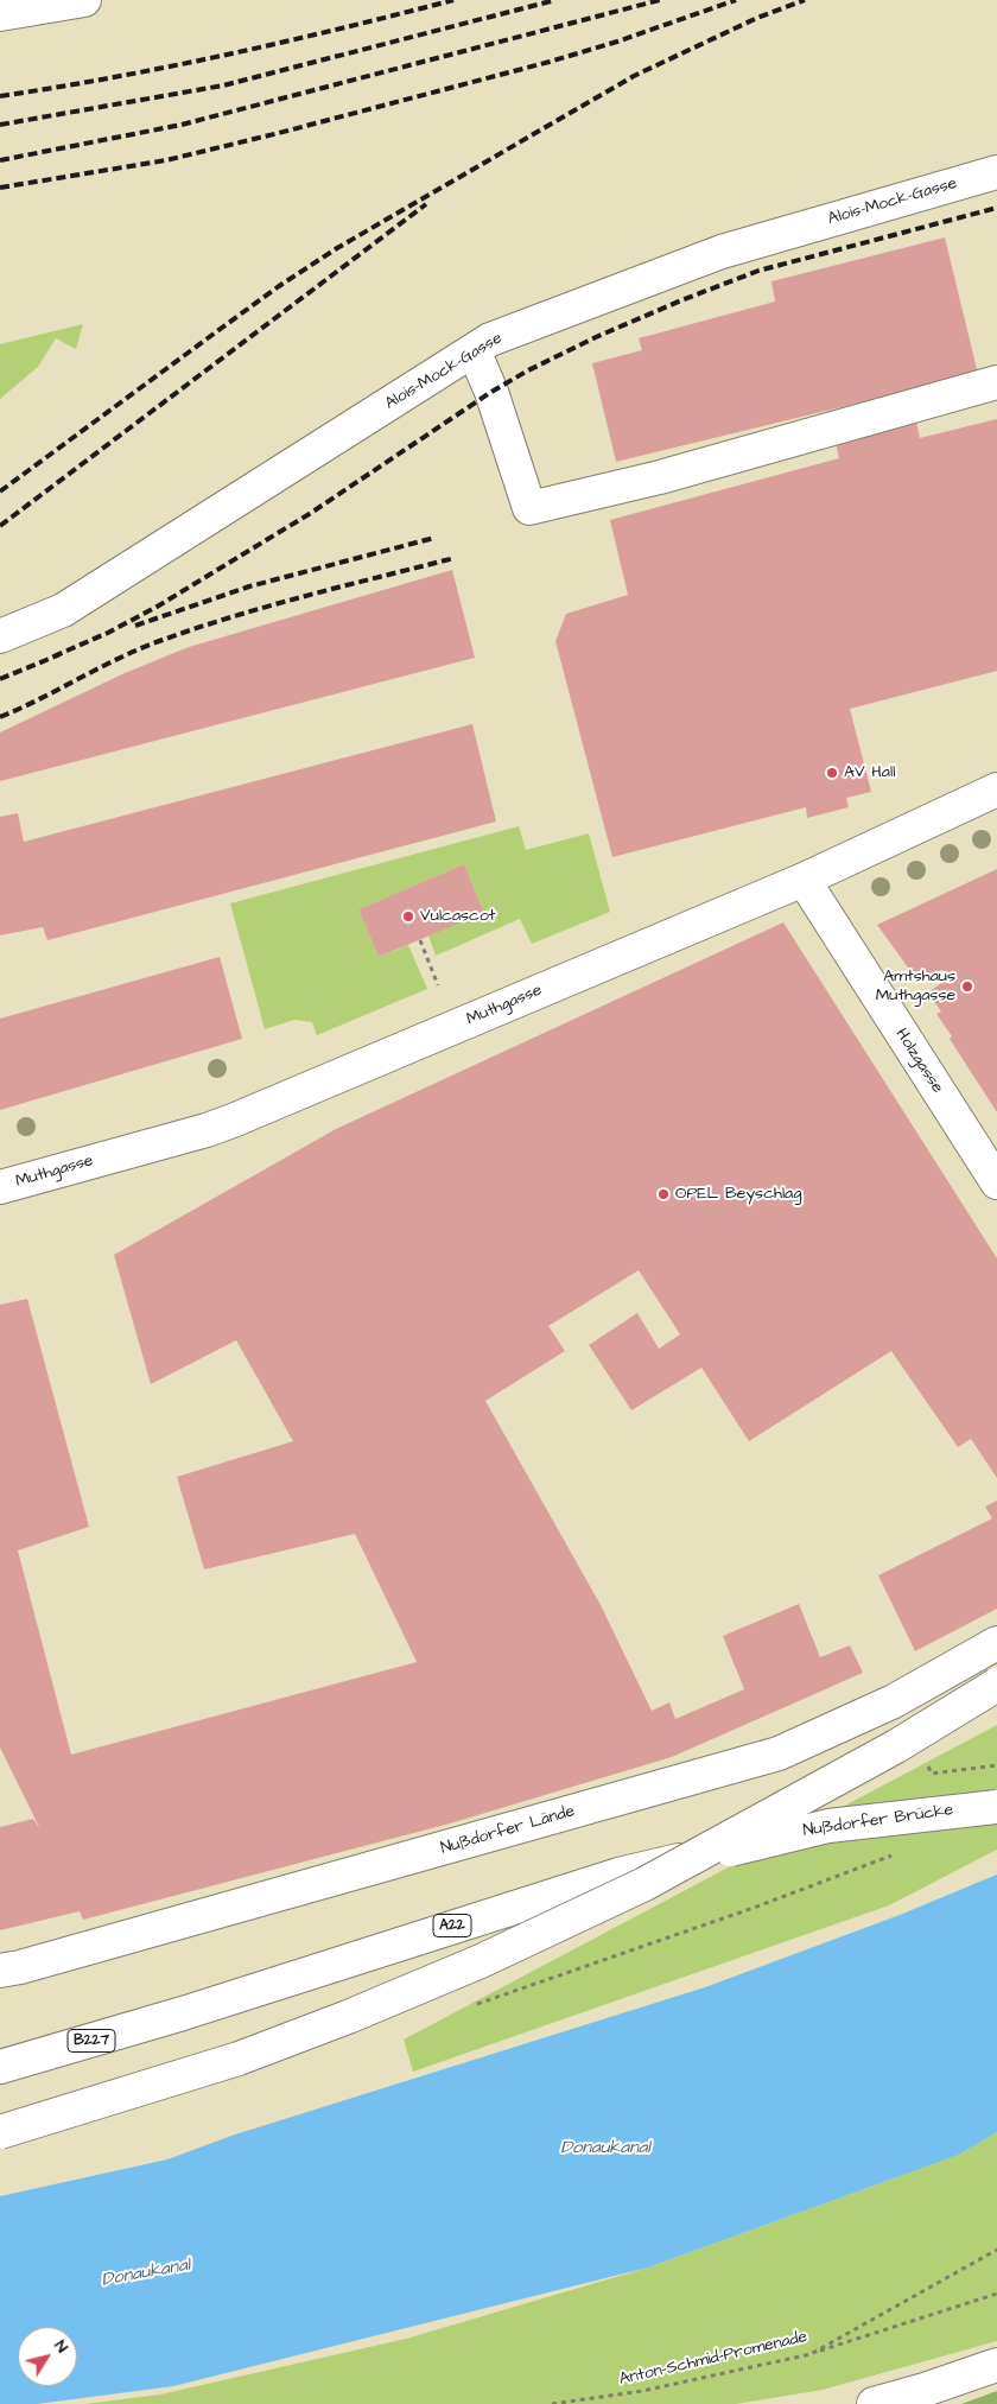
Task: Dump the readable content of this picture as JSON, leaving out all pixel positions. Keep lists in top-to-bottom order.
{
  "streets": {
    "main road": [
      "Alois-Mock-Gasse",
      "Muthgasse",
      "Holzgasse",
      "Nußdorfer Brücke",
      "Nußdorfer Lände",
      "A22",
      "B227"
    ],
    "path": ["Anton-Schmid-Promenade"]
  },
  "crossings": [
    ["Muthgasse", "Holzgasse"],
    ["Nußdorfer Brücke", "B227"]
  ],
  "water": ["Donaukanal"],
  "places": [
    "AV Hall",
    "Vulcascot",
    "Amtshaus Muthgasse",
    "OPEL Beyschlag"
  ],
  "north": "top right"
}
